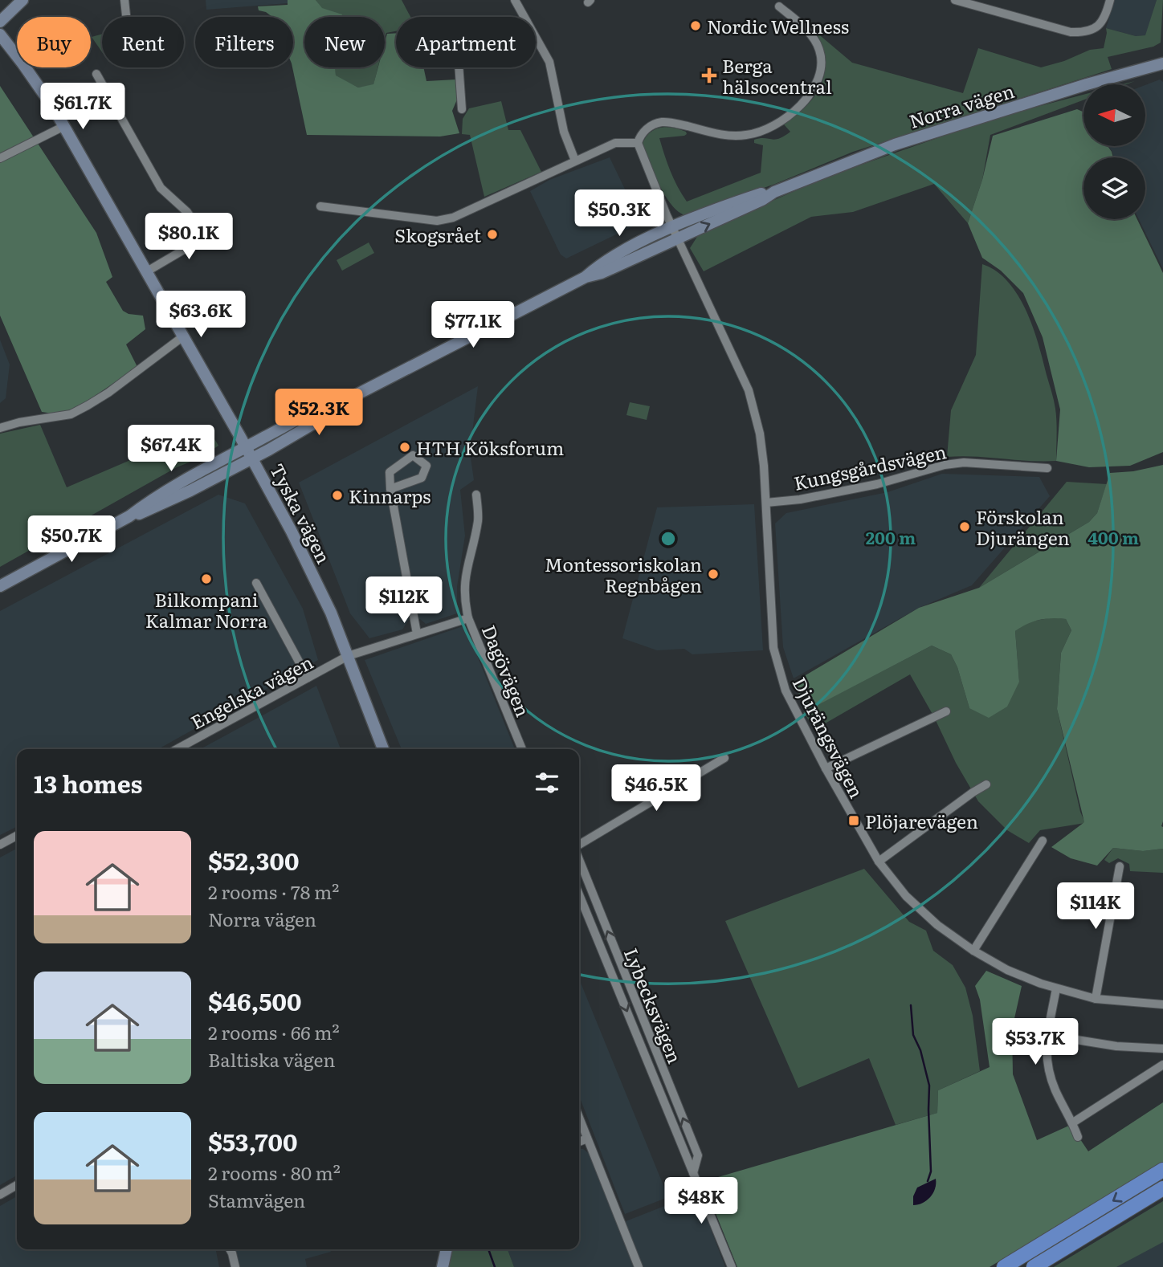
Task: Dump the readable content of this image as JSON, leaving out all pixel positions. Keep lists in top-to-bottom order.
{
  "streets": {
    "main road": ["Norra vägen", "Tyska vägen"],
    "street": [
      "Kungsgårdsvägen",
      "Dagövägen",
      "Engelska vägen",
      "Djurängsvägen",
      "Lybecksvägen"
    ]
  },
  "crossings": [
    ["Norra vägen", "Tyska vägen"],
    ["Norra vägen", "Djurängsvägen"],
    ["Kungsgårdsvägen", "Djurängsvägen"],
    ["Tyska vägen", "Dagövägen"],
    ["Tyska vägen", "Engelska vägen"],
    ["Dagövägen", "Engelska vägen"]
  ],
  "places": {
    "other": [
      "Nordic Wellness",
      "Skogsrået",
      "HTH Köksforum",
      "Kinnarps",
      "Förskolan Djurängen",
      "Montessoriskolan Regnbågen",
      "Bilkompani Kalmar Norra"
    ],
    "health": ["Berga hälsocentral"],
    "transit": ["Plöjarevägen"]
  },
  "north": "left",
  "page": {
    "chip": [
      "Buy",
      "Rent",
      "Filters",
      "New",
      "Apartment"
    ],
    "price": [
      "$61.7K",
      "$50.3K",
      "$80.1K",
      "$63.6K",
      "$77.1K",
      "$52.3K",
      "$67.4K",
      "$50.7K",
      "$112K",
      "$46.5K",
      "$114K",
      "$53.7K",
      "$48K"
    ],
    "heading": "13 homes",
    "list": [
      {
        "name": "$52,300",
        "note": "2 rooms · 78 m² · Norra vägen"
      },
      {
        "name": "$46,500",
        "note": "2 rooms · 66 m² · Baltiska vägen"
      },
      {
        "name": "$53,700",
        "note": "2 rooms · 80 m² · Stamvägen"
      }
    ]
  },
  "rings": ["200 m", "400 m"]
}
